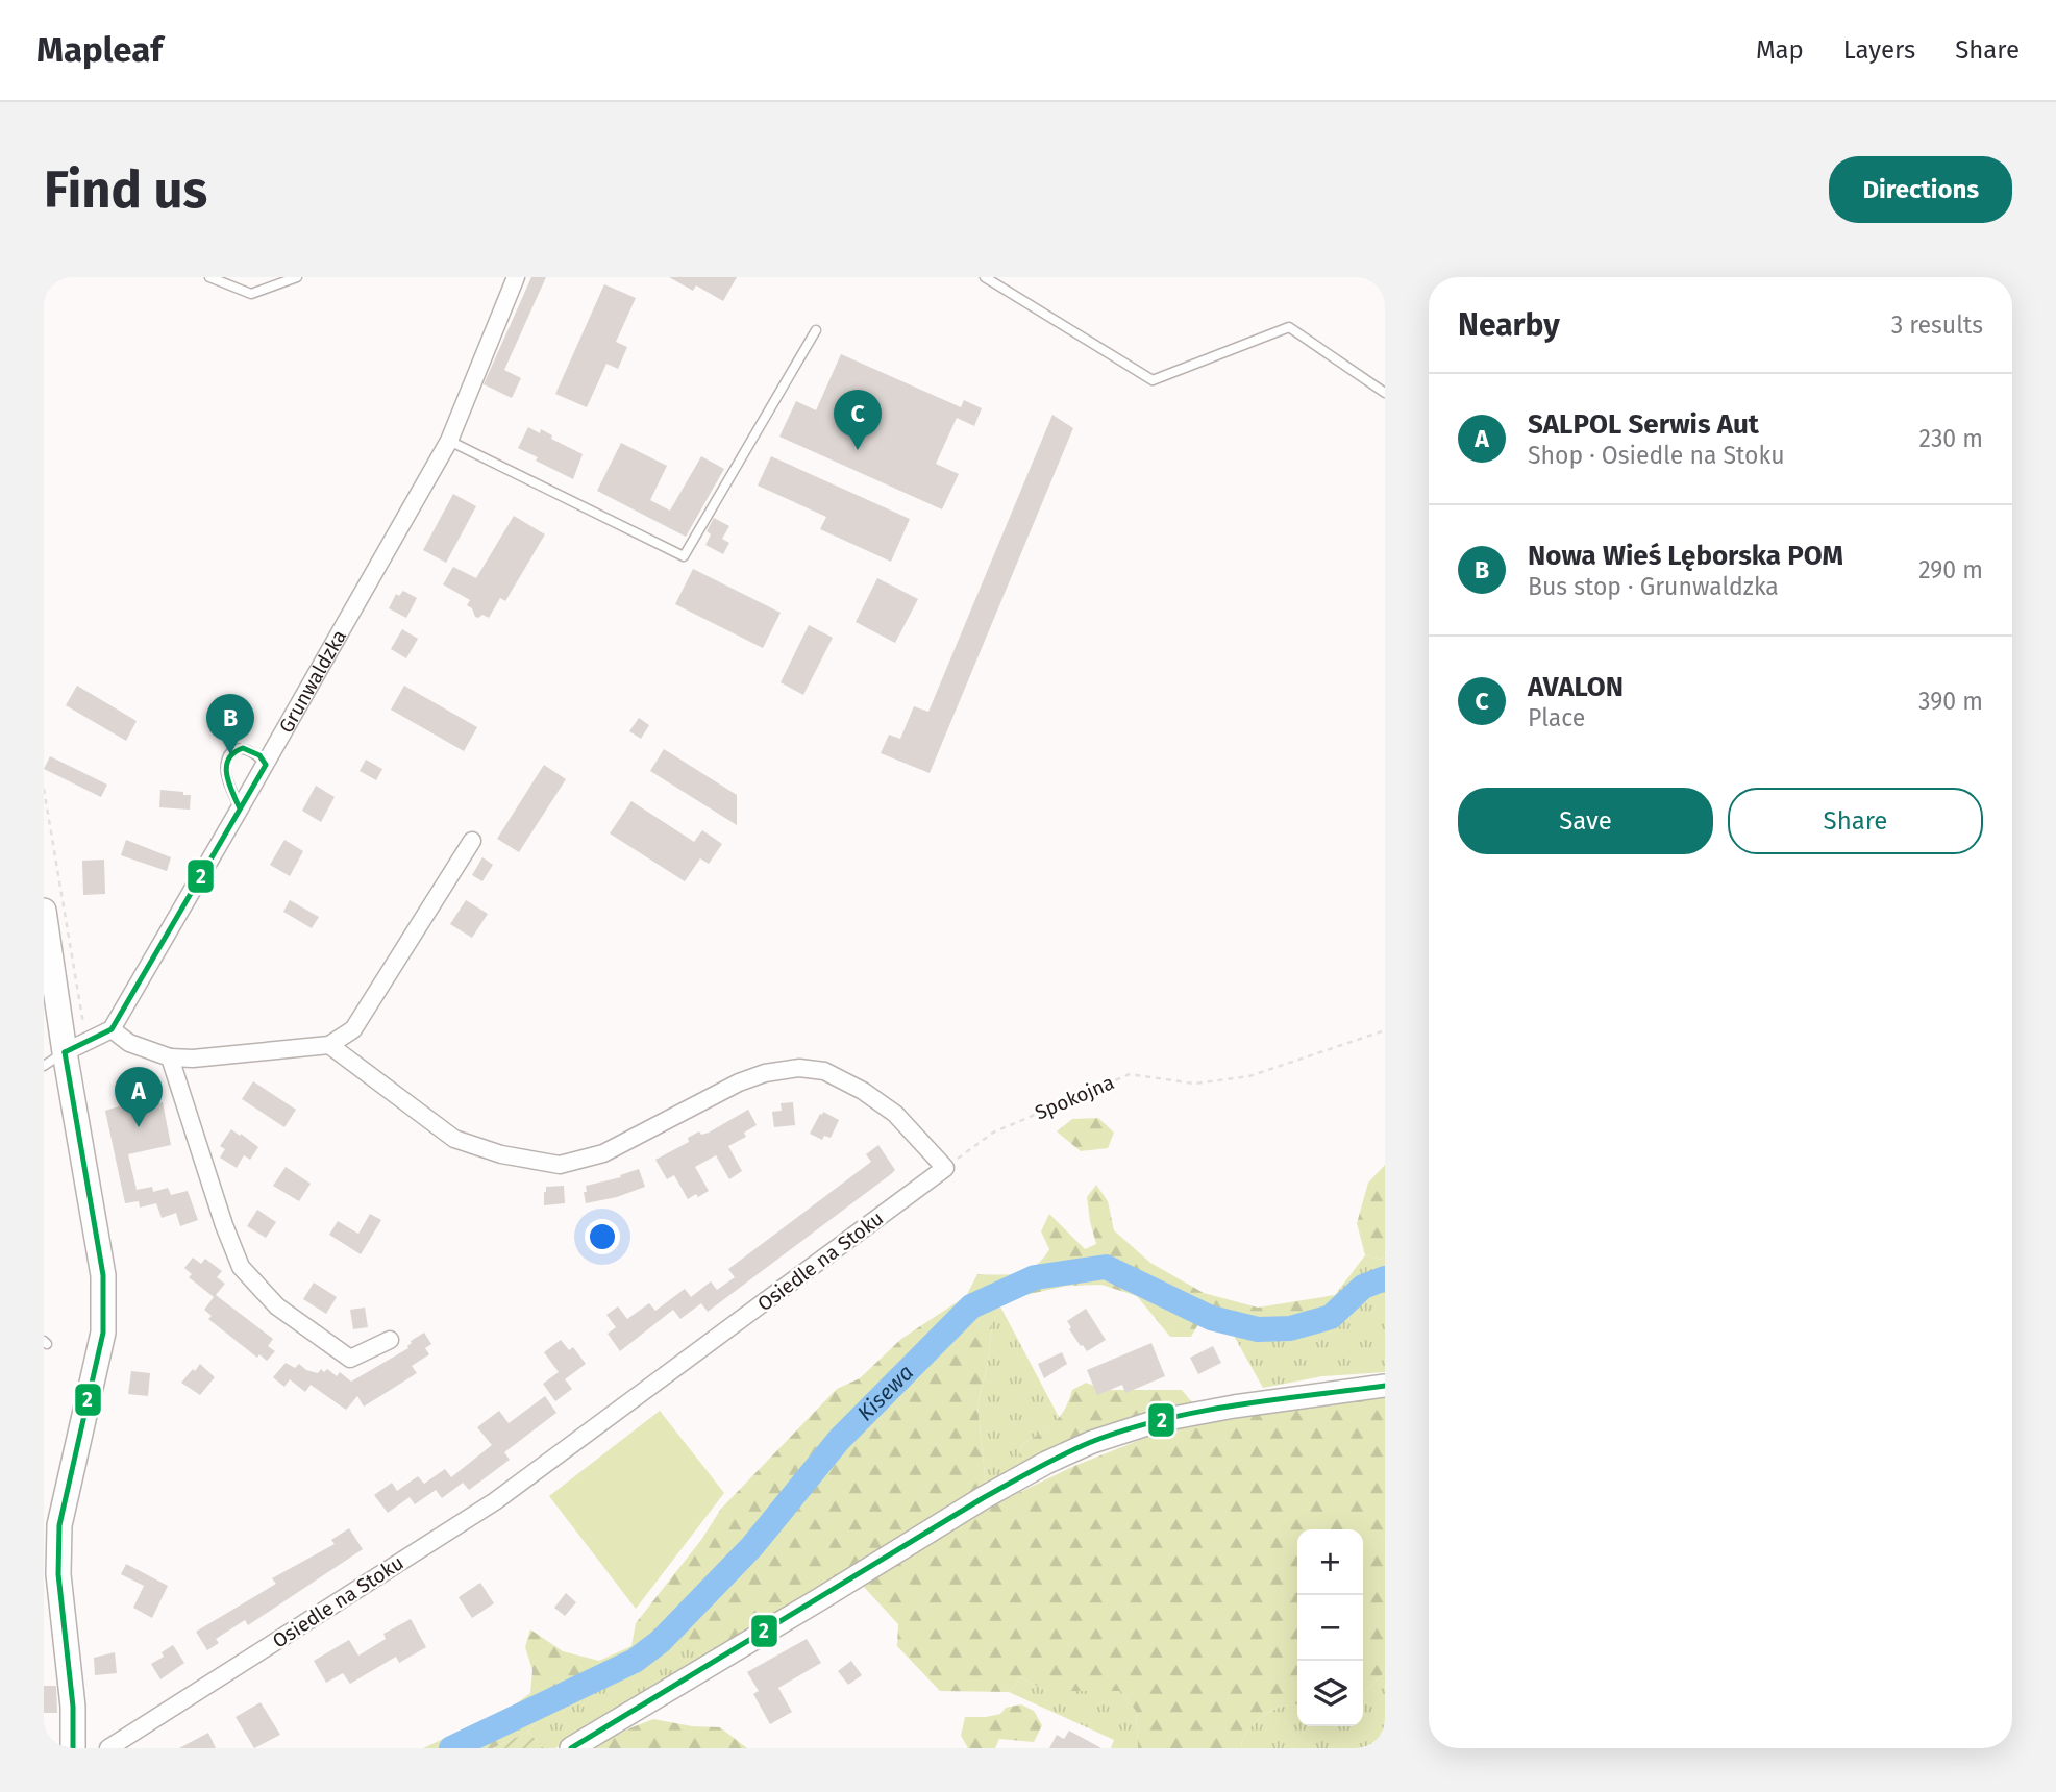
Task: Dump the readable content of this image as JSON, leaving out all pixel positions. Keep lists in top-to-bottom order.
{
  "streets": {
    "street": ["Grunwaldzka", "Osiedle na Stoku"],
    "path": ["Spokojna"]
  },
  "crossings": [
    ["Spokojna", "Osiedle na Stoku"]
  ],
  "water": ["Kisewa"],
  "lines": ["transit line 2"],
  "page": {
    "header": "Mapleaf",
    "nav": ["Map", "Layers", "Share"],
    "buttons": [
      "Directions",
      ["Save", "Share"]
    ],
    "title": "Find us",
    "heading": ["Nearby", "3 results"],
    "list": [
      {
        "mark": "A",
        "name": "SALPOL Serwis Aut",
        "note": "Shop · Osiedle na Stoku",
        "value": "230 m"
      },
      {
        "mark": "B",
        "name": "Nowa Wieś Lęborska POM",
        "note": "Bus stop · Grunwaldzka",
        "value": "290 m"
      },
      {
        "mark": "C",
        "name": "AVALON",
        "note": "Place",
        "value": "390 m"
      }
    ],
    "pins": ["C", "B", "A"],
    "map_buttons": ["+", "−"]
  }
}
